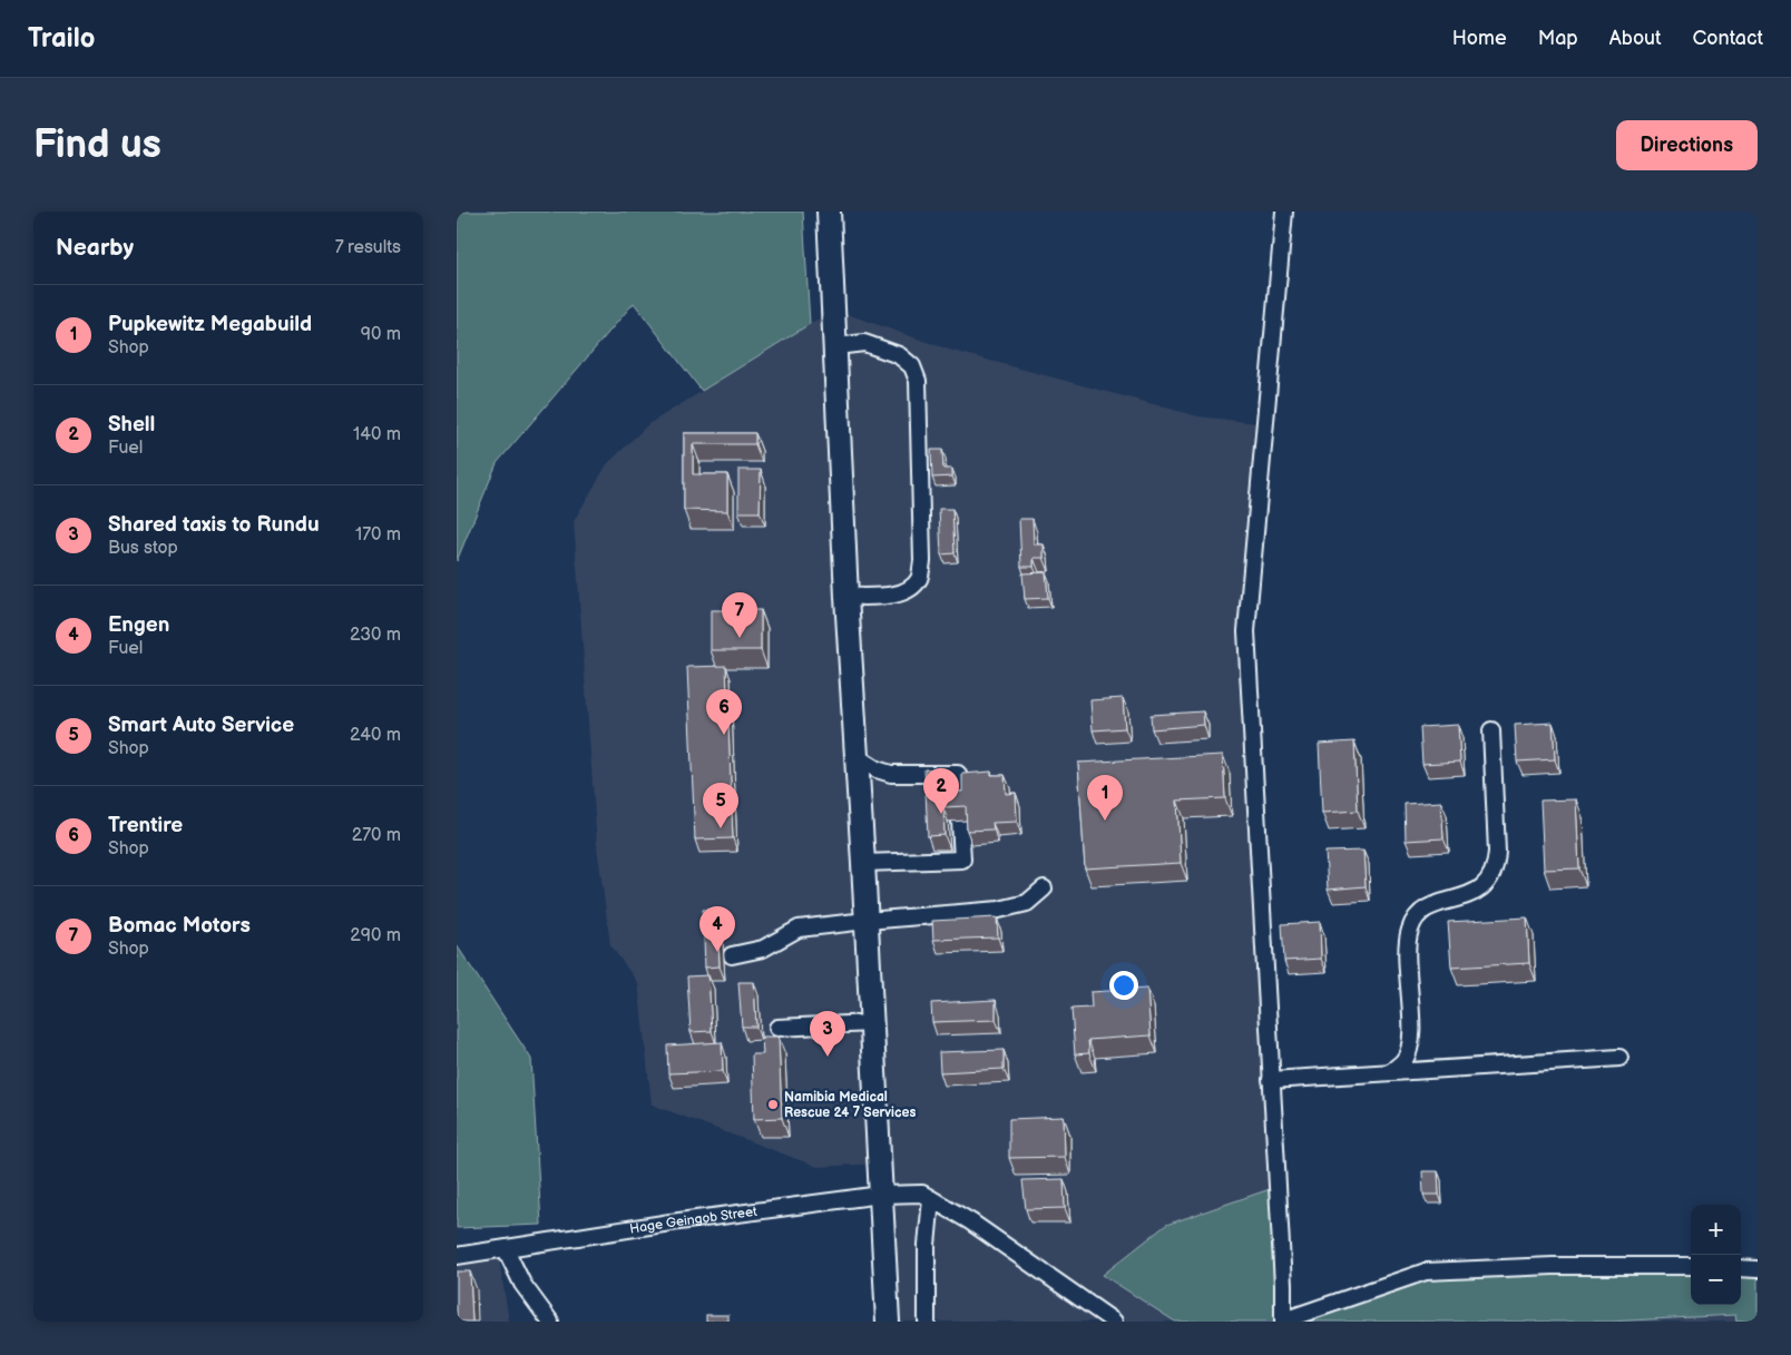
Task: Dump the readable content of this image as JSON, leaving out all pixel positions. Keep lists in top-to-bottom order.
{
  "streets": {
    "street": ["Hage Geingob Street"]
  },
  "places": ["Namibia Medical Rescue 24 7 Services"],
  "page": {
    "header": "Trailo",
    "nav": [
      "Home",
      "Map",
      "About",
      "Contact"
    ],
    "buttons": "Directions",
    "title": "Find us",
    "heading": ["Nearby", "7 results"],
    "list": [
      {
        "mark": "1",
        "name": "Pupkewitz Megabuild",
        "note": "Shop",
        "value": "90 m"
      },
      {
        "mark": "2",
        "name": "Shell",
        "note": "Fuel",
        "value": "140 m"
      },
      {
        "mark": "3",
        "name": "Shared taxis to Rundu",
        "note": "Bus stop",
        "value": "170 m"
      },
      {
        "mark": "4",
        "name": "Engen",
        "note": "Fuel",
        "value": "230 m"
      },
      {
        "mark": "5",
        "name": "Smart Auto Service",
        "note": "Shop",
        "value": "240 m"
      },
      {
        "mark": "6",
        "name": "Trentire",
        "note": "Shop",
        "value": "270 m"
      },
      {
        "mark": "7",
        "name": "Bomac Motors",
        "note": "Shop",
        "value": "290 m"
      }
    ],
    "pins": [
      "7",
      "6",
      "2",
      "1",
      "5",
      "4",
      "3"
    ],
    "map_buttons": ["+", "−"]
  }
}
